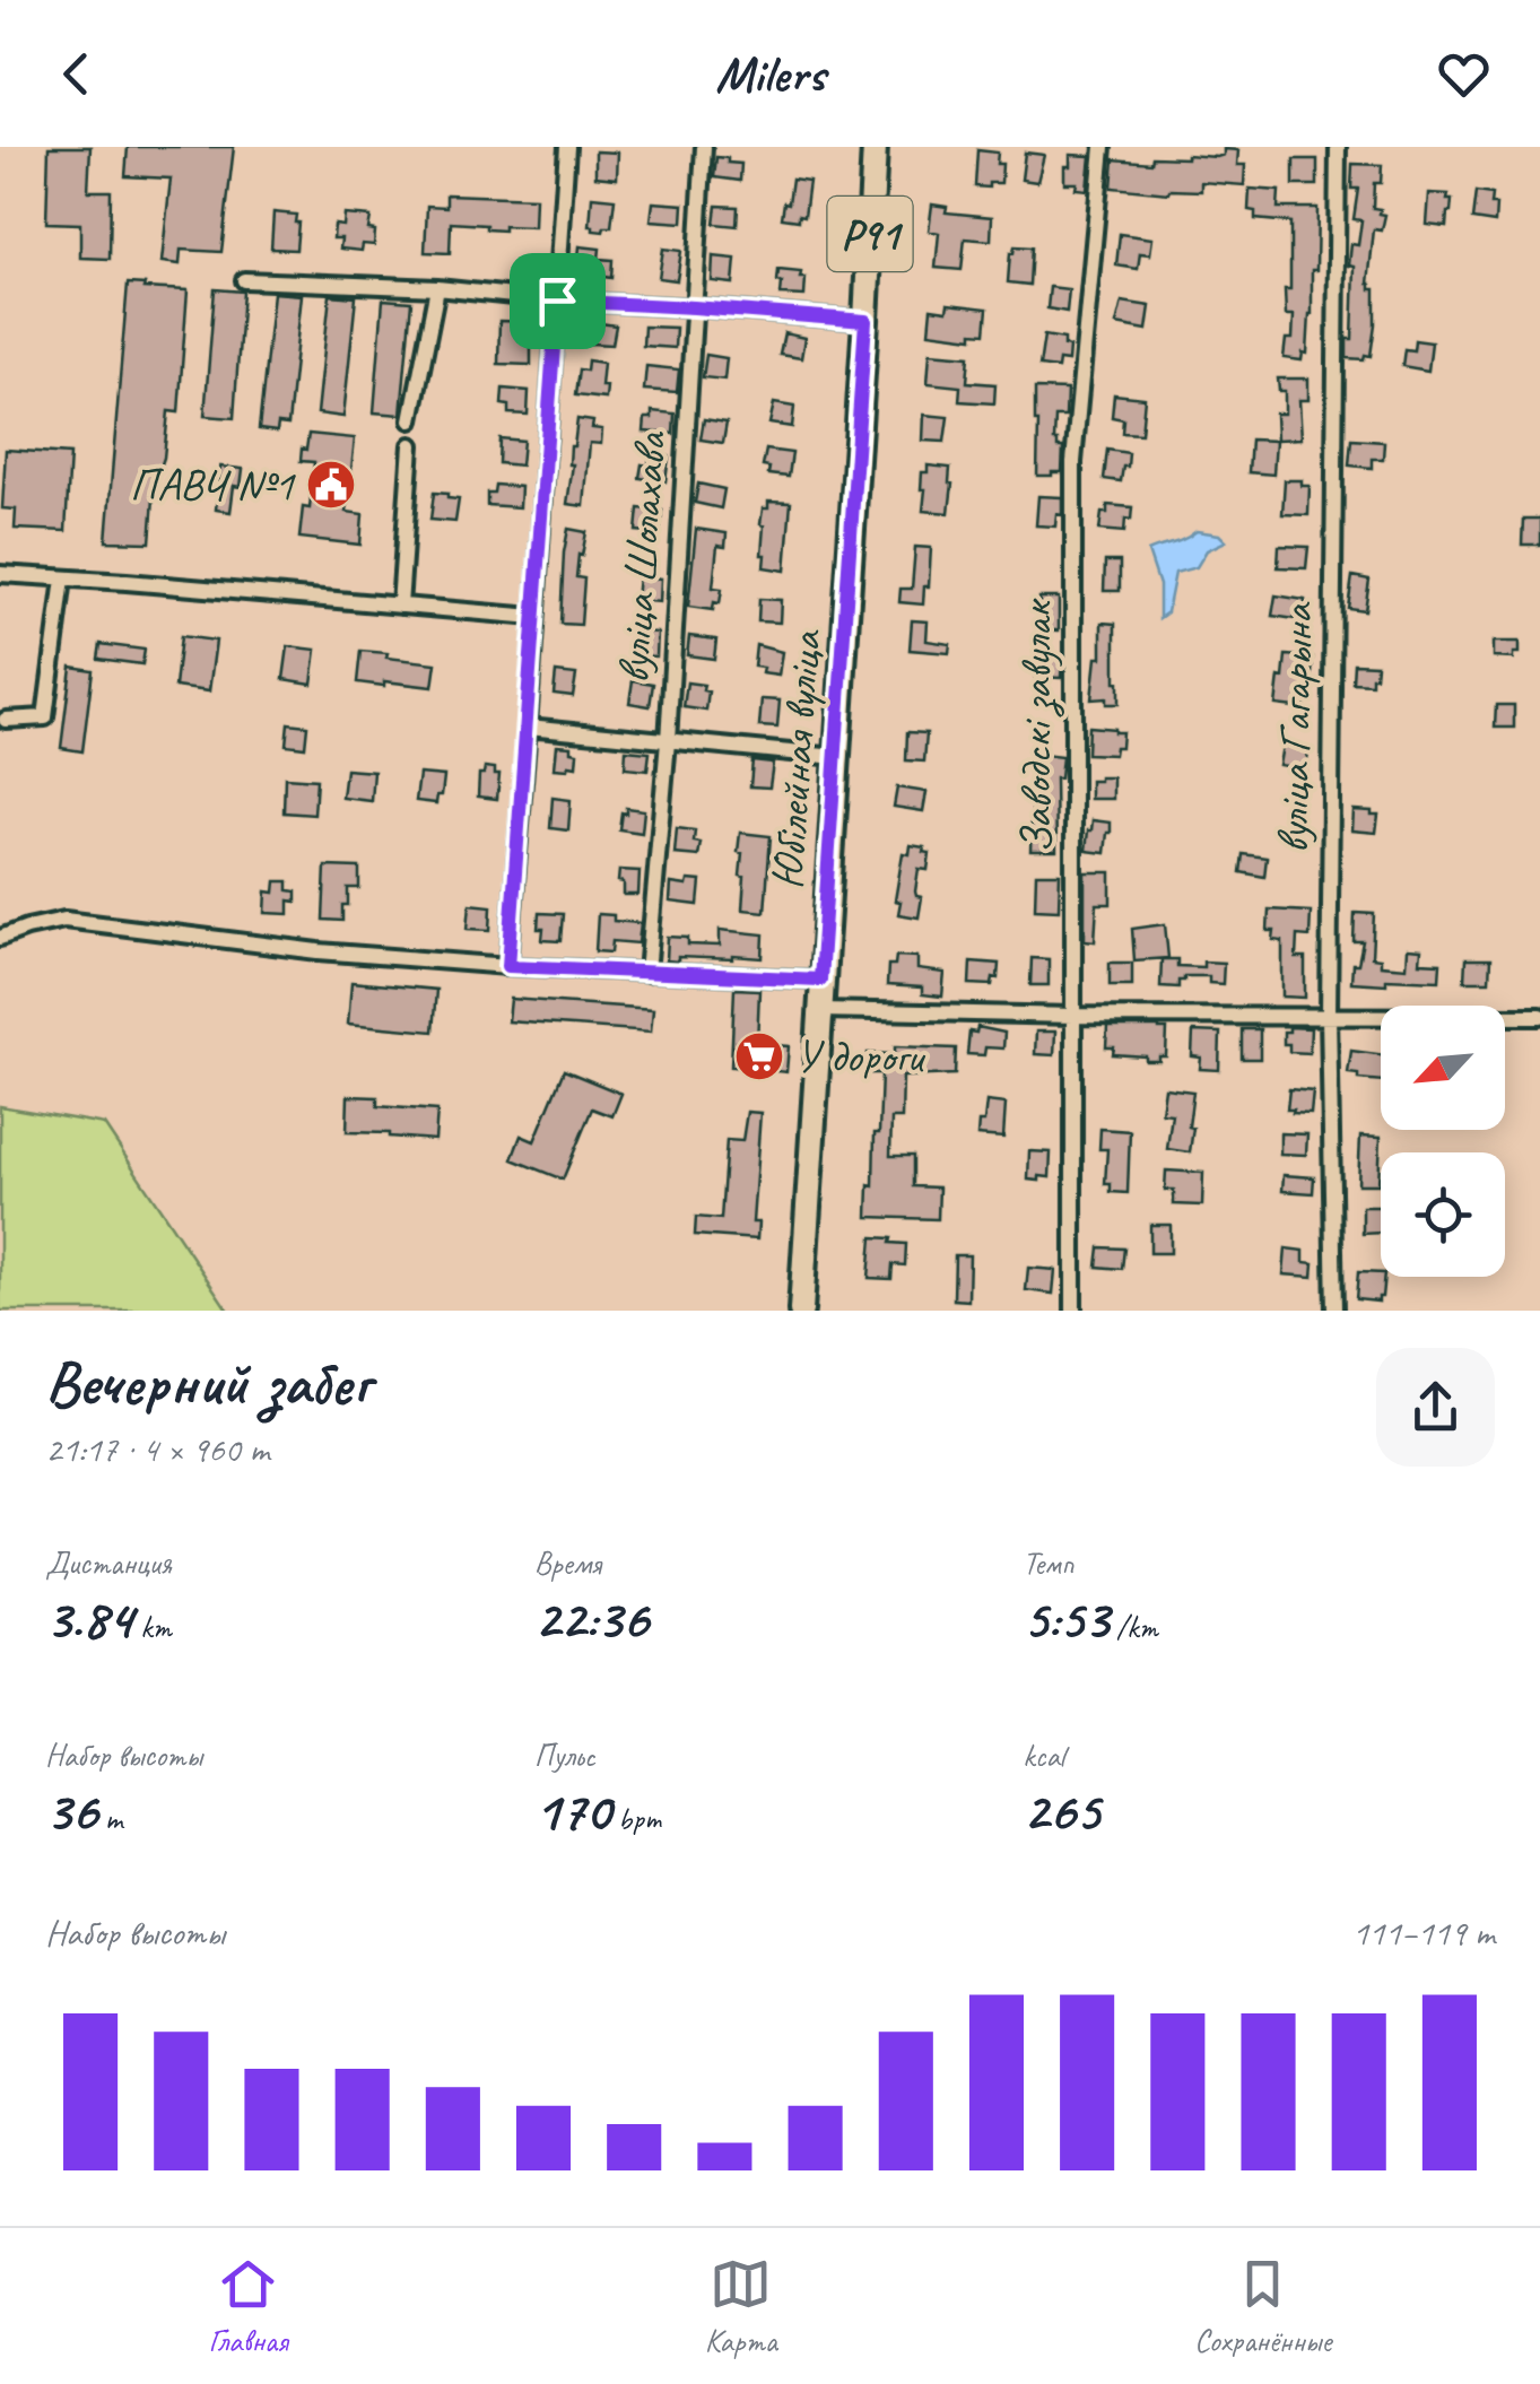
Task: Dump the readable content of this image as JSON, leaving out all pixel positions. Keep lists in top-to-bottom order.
{
  "streets": {
    "main road": ["Р91", "Юбілейная вуліца"],
    "street": ["вуліца Шолахава", "Заводскі завулак", "вуліца Гагарына"]
  },
  "places": {
    "public building": ["ПАВЧ №1"],
    "supermarket": ["У дороги"]
  },
  "north": "bottom left",
  "page": {
    "header": "Milers",
    "heading": ["Вечерний забег", "21:17 · 4 × 960 m"],
    "stats": [
      ["Дистанция", "3.84 km"],
      ["Время", "22:36"],
      ["Темп", "5:53 /km"],
      ["Набор высоты", "36 m"],
      ["Пульс", "170 bpm"],
      ["kcal", "265"]
    ],
    "chart": ["Набор высоты", "111–119 m"],
    "tabs": ["Главная", "Карта", "Сохранённые"]
  }
}
